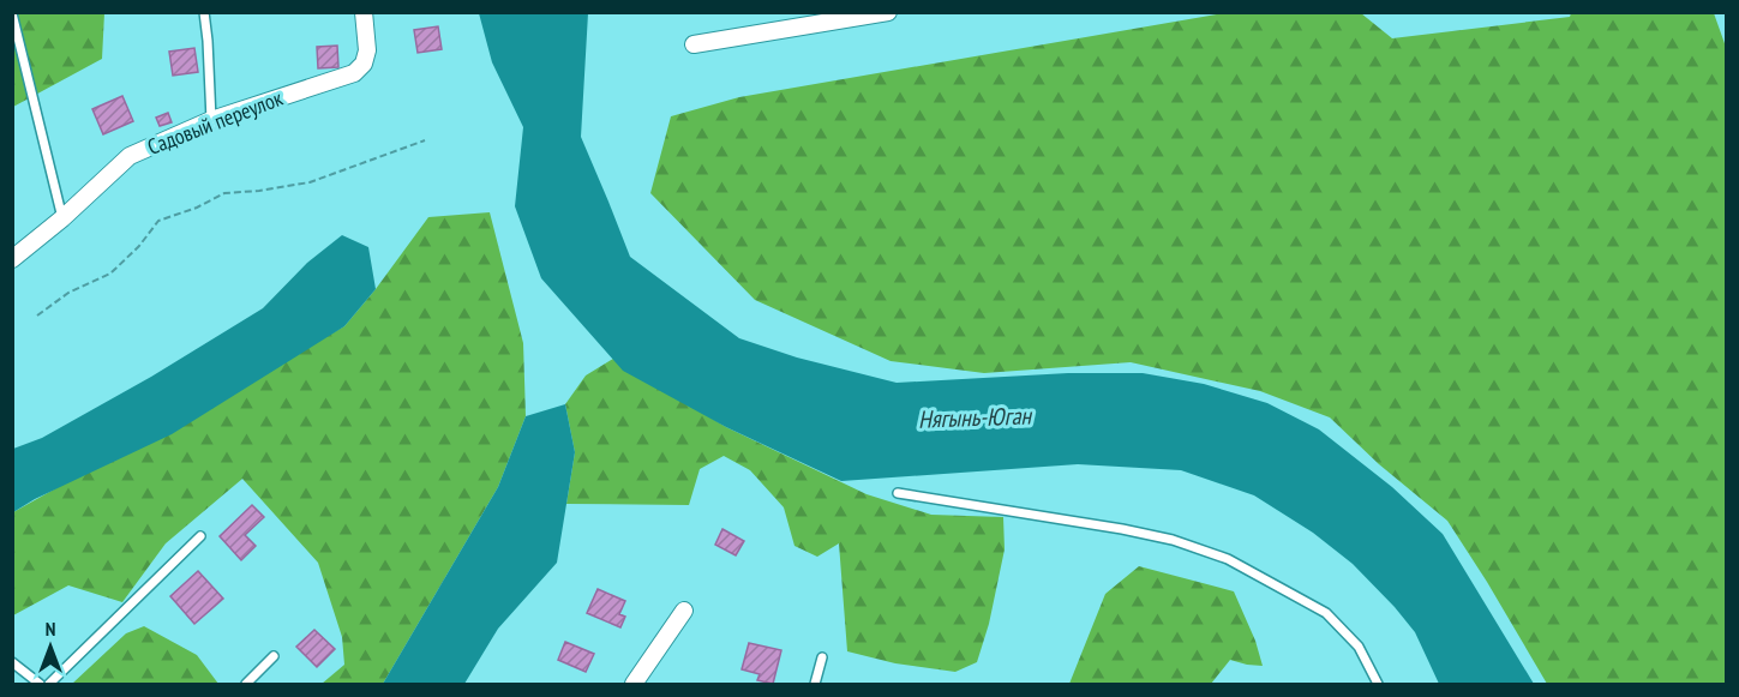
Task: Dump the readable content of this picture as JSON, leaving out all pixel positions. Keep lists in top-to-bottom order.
{
  "streets": {
    "street": ["Садовый переулок"]
  },
  "water": ["Нягынь-Юган"],
  "north": "top"
}
